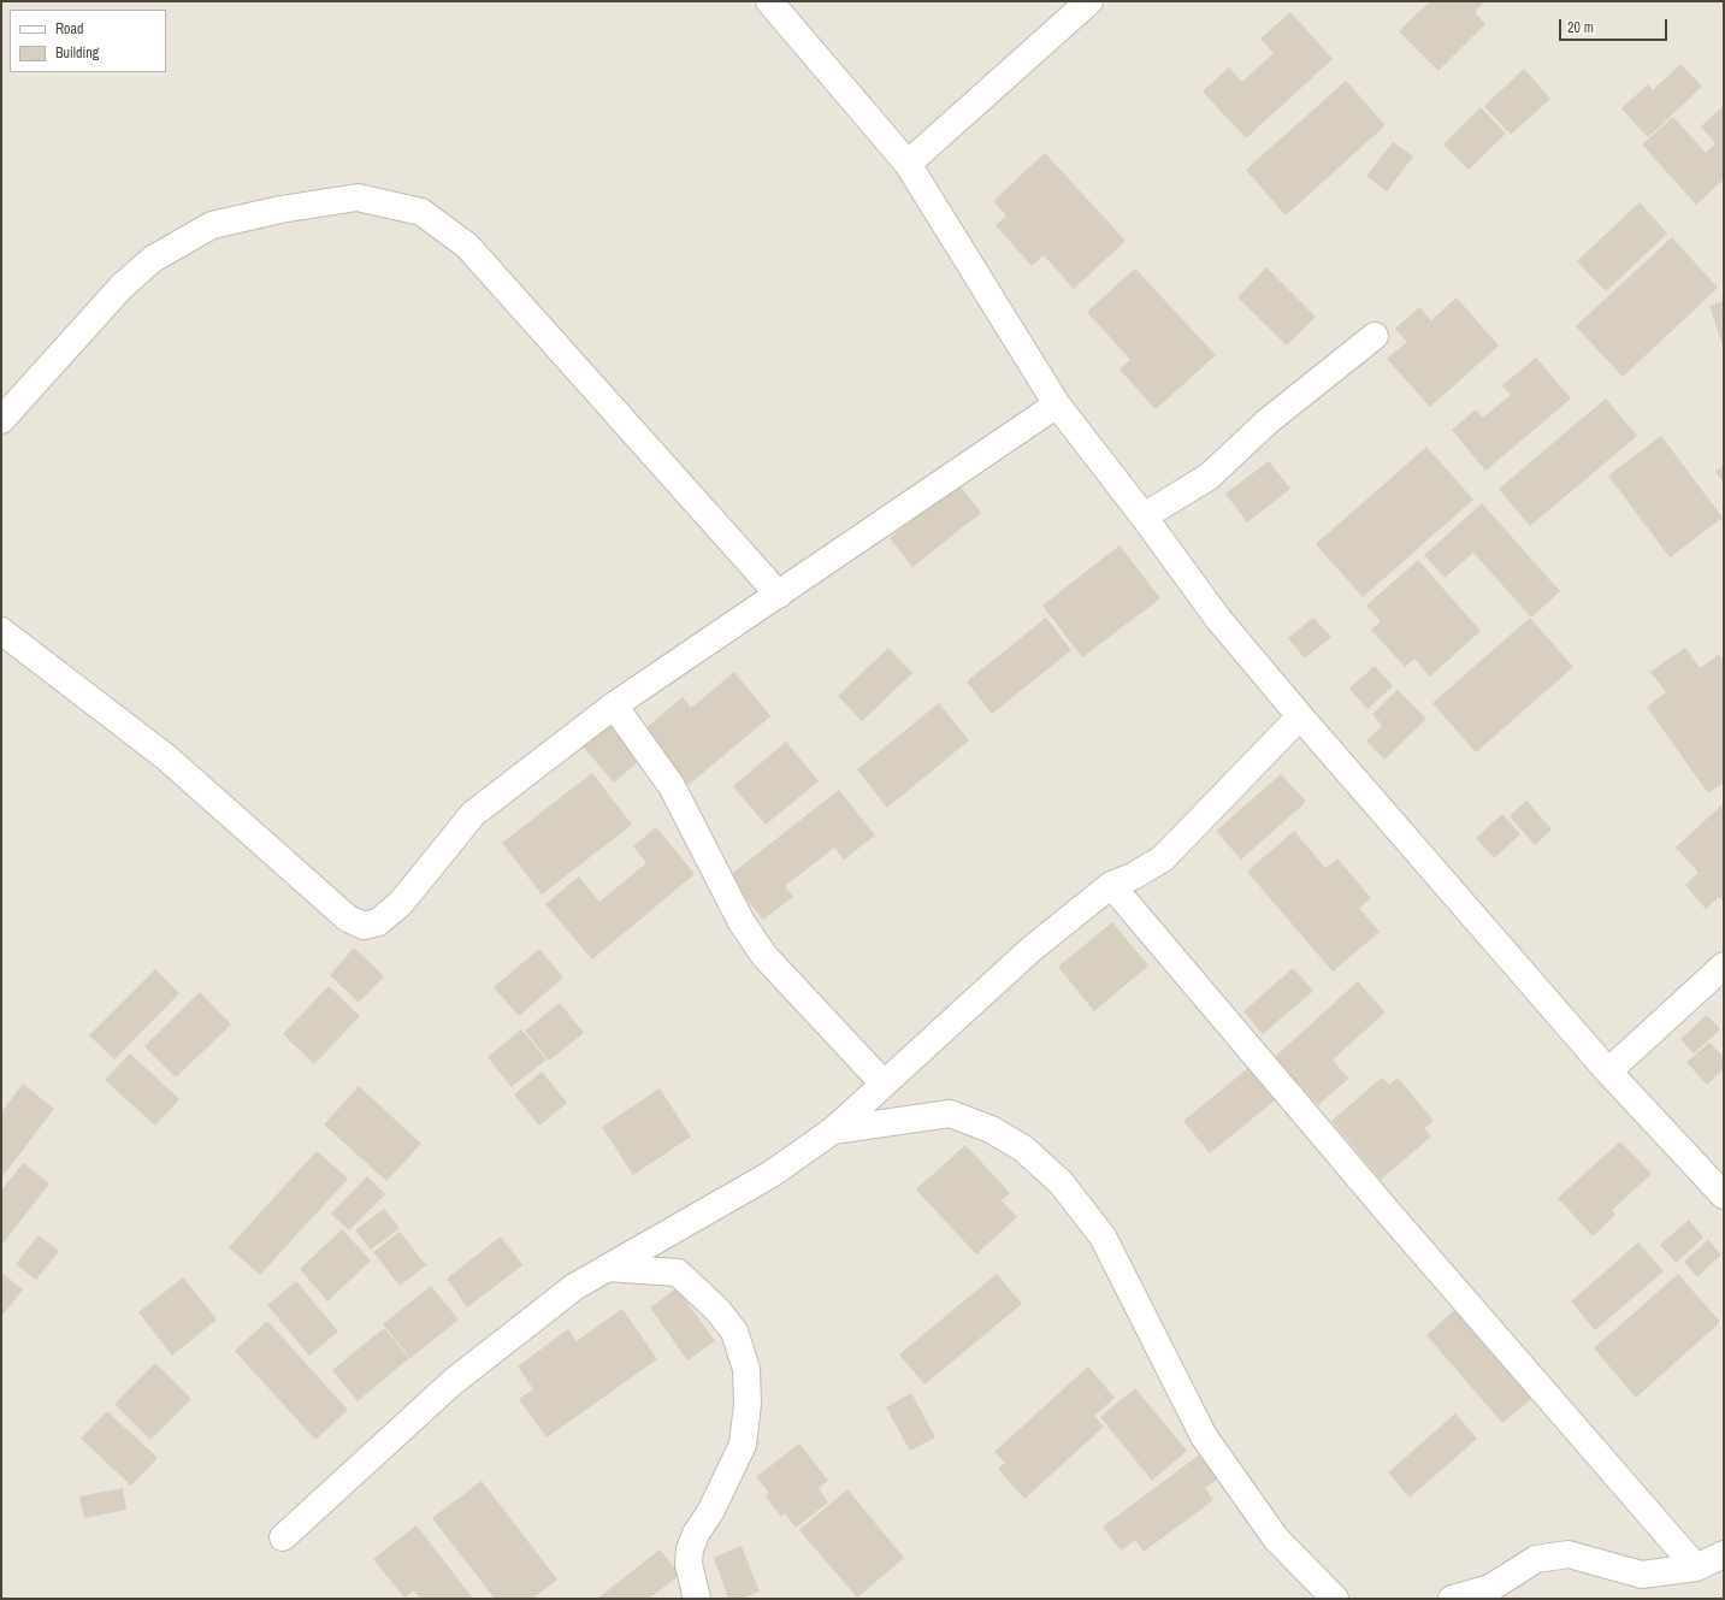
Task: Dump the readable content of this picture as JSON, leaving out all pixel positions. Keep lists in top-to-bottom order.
{
  "legend": ["Road", "Building"],
  "scale_bar": "20 m"
}
